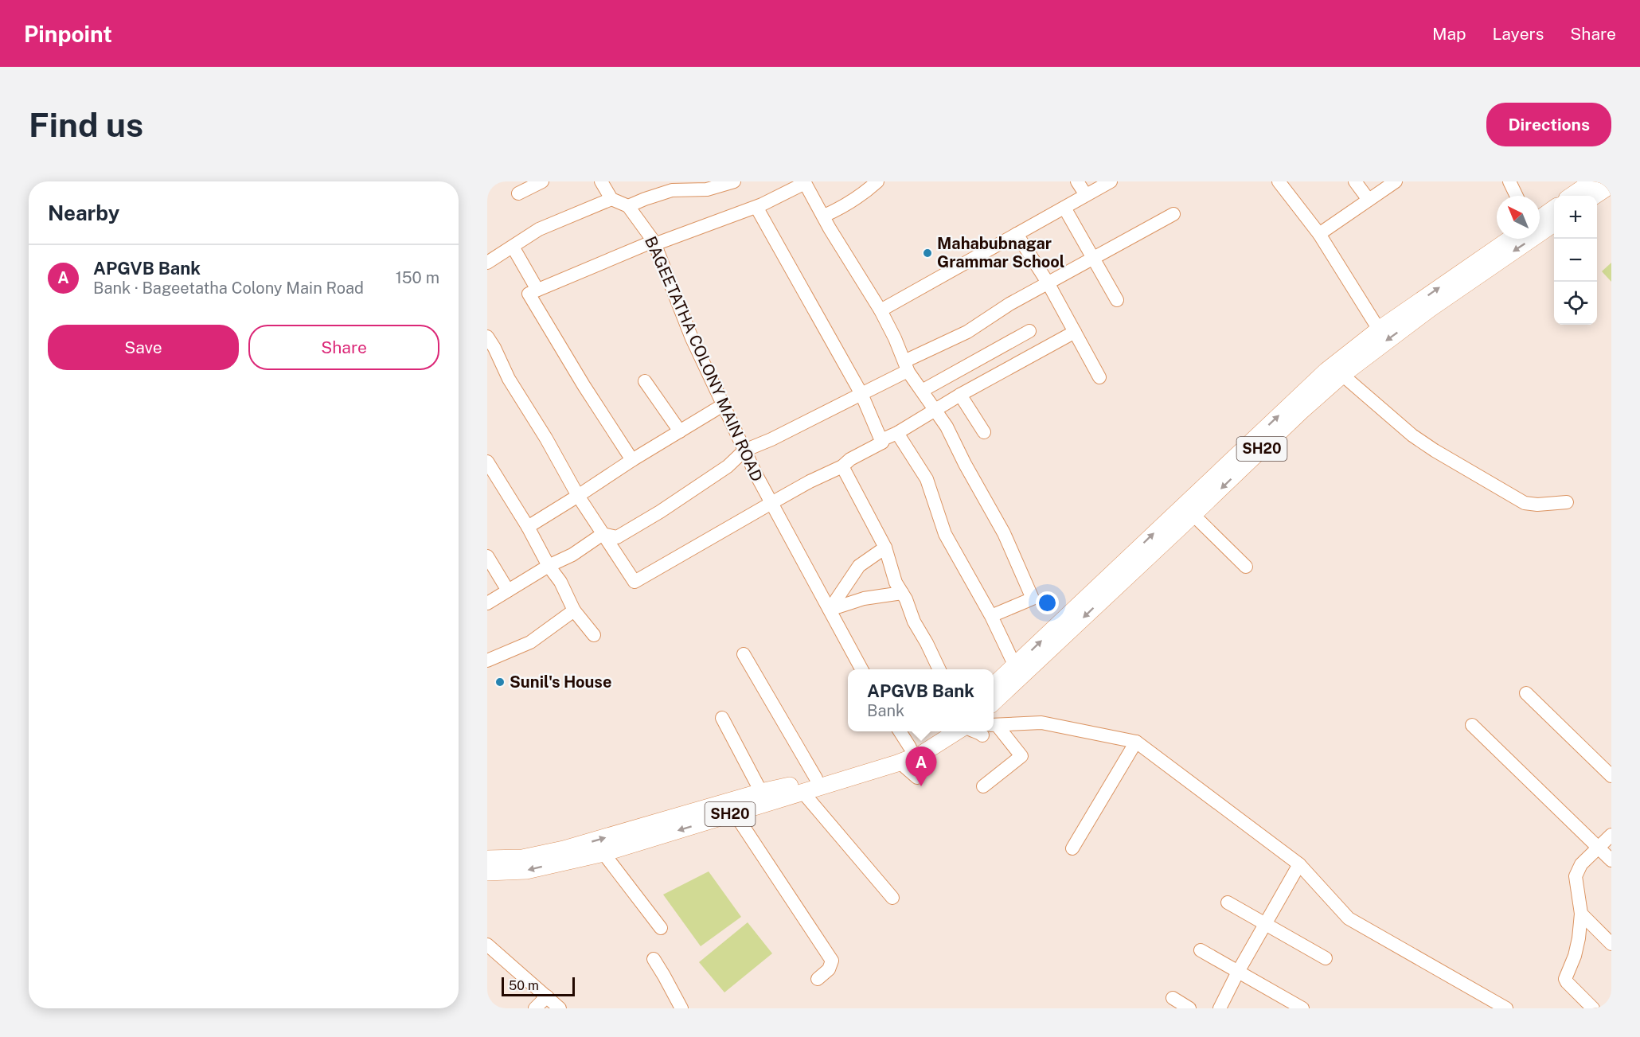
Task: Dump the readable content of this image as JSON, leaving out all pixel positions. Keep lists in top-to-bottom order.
{
  "streets": {
    "main road": ["SH20"],
    "street": ["BAGEETATHA COLONY MAIN ROAD"]
  },
  "places": ["Mahabubnagar Grammar School", "Sunil's House"],
  "scale_bar": "50 m",
  "north": "top left",
  "page": {
    "header": "Pinpoint",
    "nav": ["Map", "Layers", "Share"],
    "buttons": [
      "Directions",
      ["Save", "Share"]
    ],
    "title": "Find us",
    "heading": "Nearby",
    "map_buttons": ["+", "−"],
    "list": [
      {
        "mark": "A",
        "name": "APGVB Bank",
        "note": "Bank · Bageetatha Colony Main Road",
        "value": "150 m"
      }
    ],
    "popup": ["APGVB Bank", "Bank"],
    "pins": "A",
    "scale": "50 m"
  }
}
